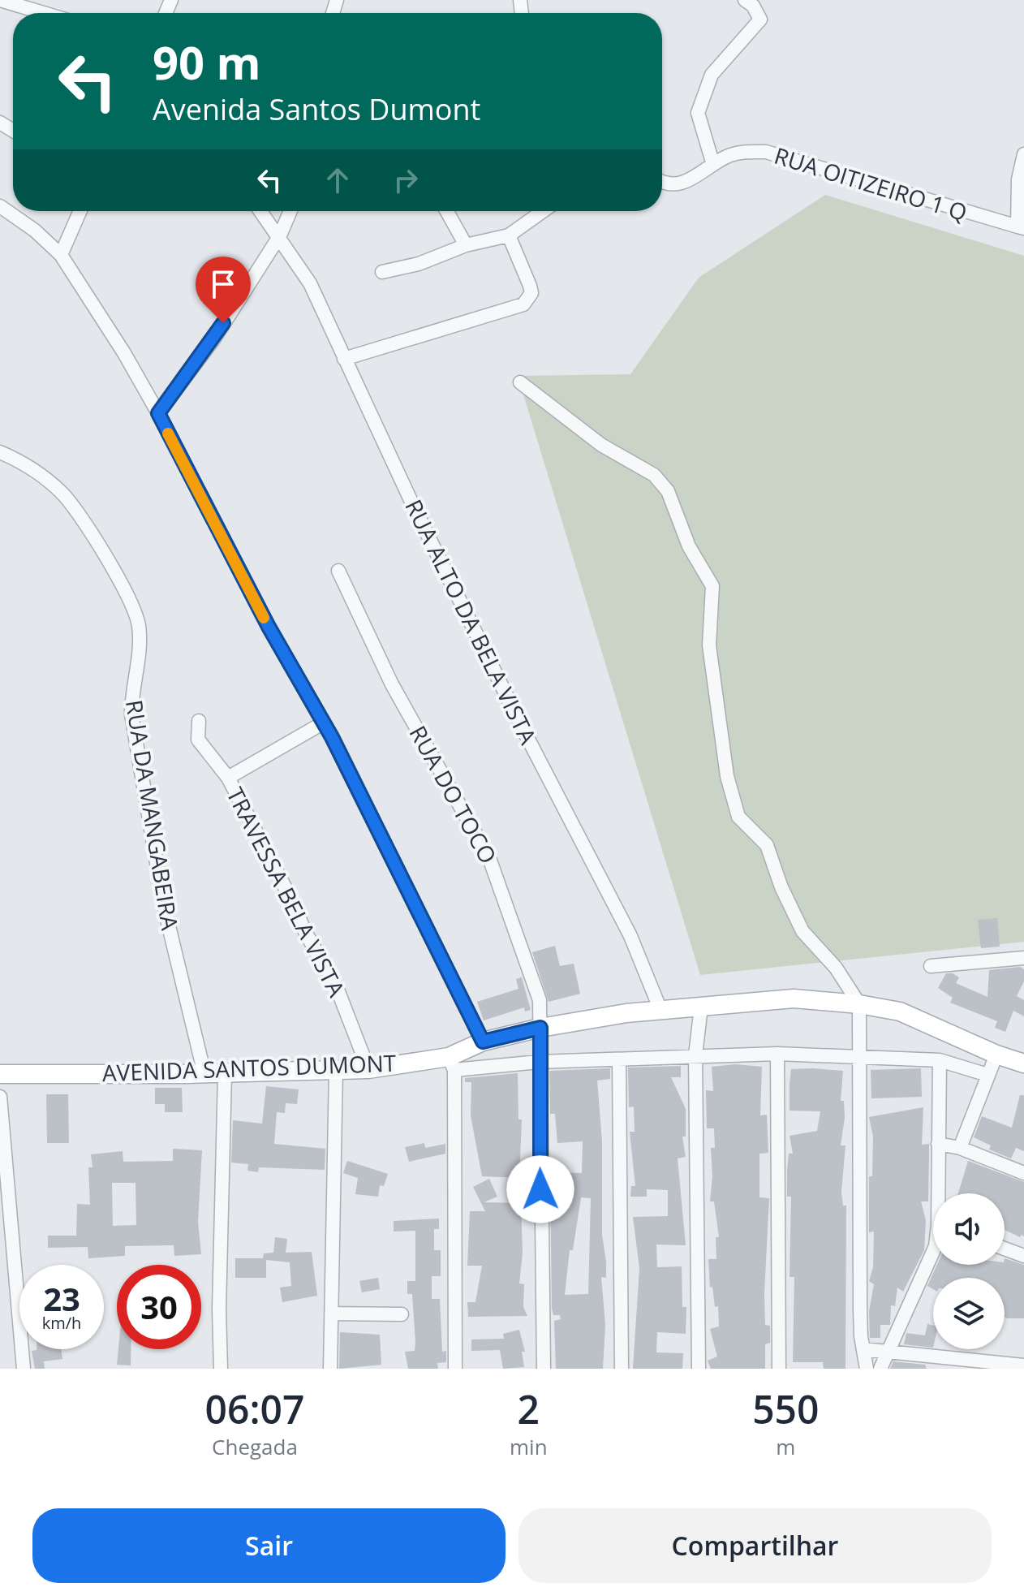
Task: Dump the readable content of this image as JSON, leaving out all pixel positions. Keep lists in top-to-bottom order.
{
  "streets": {
    "main road": ["AVENIDA SANTOS DUMONT"],
    "street": [
      "RUA OITIZEIRO 1 Q",
      "RUA ALTO DA BELA VISTA",
      "RUA DO TOCO",
      "RUA DA MANGABEIRA",
      "TRAVESSA BELA VISTA"
    ]
  },
  "crossings": [
    ["RUA ALTO DA BELA VISTA", "AVENIDA SANTOS DUMONT"],
    ["RUA DO TOCO", "AVENIDA SANTOS DUMONT"],
    ["RUA DA MANGABEIRA", "AVENIDA SANTOS DUMONT"],
    ["TRAVESSA BELA VISTA", "AVENIDA SANTOS DUMONT"]
  ],
  "page": {
    "turn": ["90 m", "Avenida Santos Dumont"],
    "speed": "23 km/h",
    "limit": "30",
    "eta": [
      "06:07",
      "Chegada",
      "2",
      "min",
      "550",
      "m"
    ],
    "buttons": ["Sair", "Compartilhar"]
  }
}
